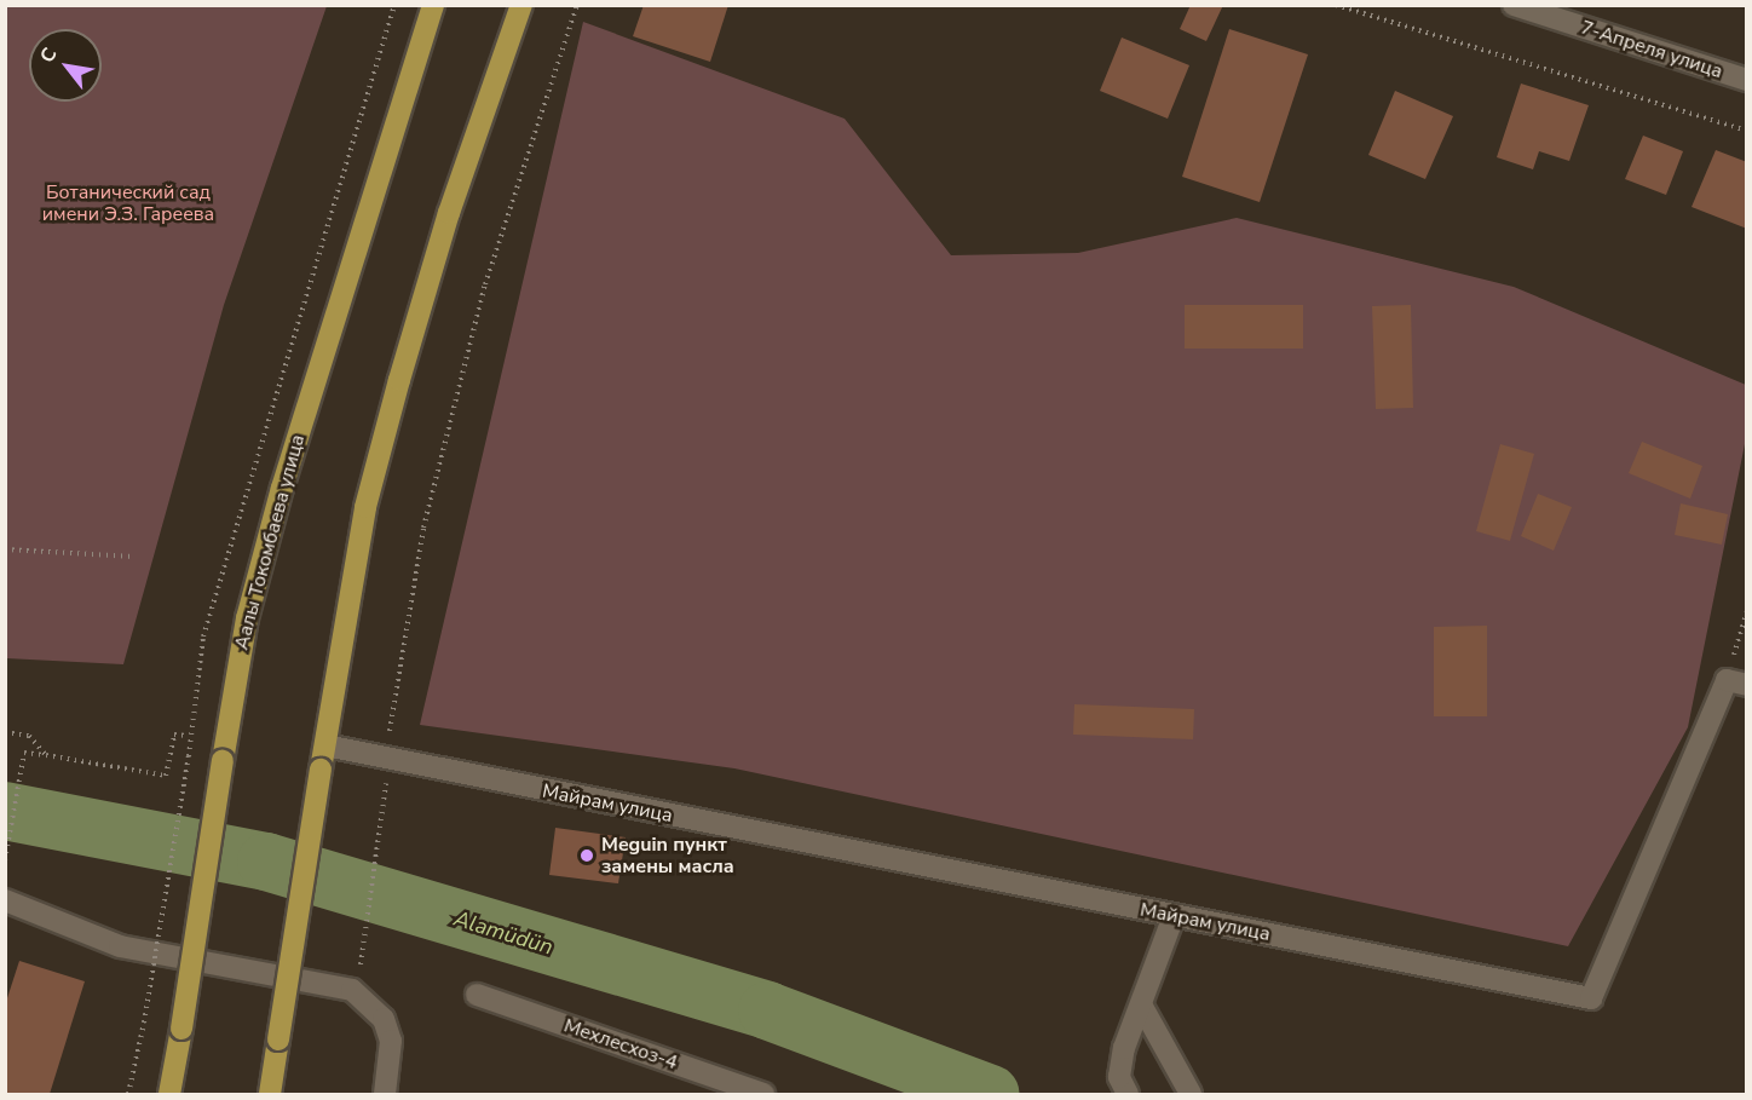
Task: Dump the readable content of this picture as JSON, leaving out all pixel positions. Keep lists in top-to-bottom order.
{
  "streets": {
    "main road": ["Аалы Токомбаева улица"],
    "street": ["7-Апреля улица", "Майрам улица", "Мехлесхоз-4"]
  },
  "water": ["Alamüdün"],
  "parks": ["Ботанический сад имени Э.З. Гареева"],
  "places": ["Meguin пункт замены масла"],
  "north": "top left"
}
